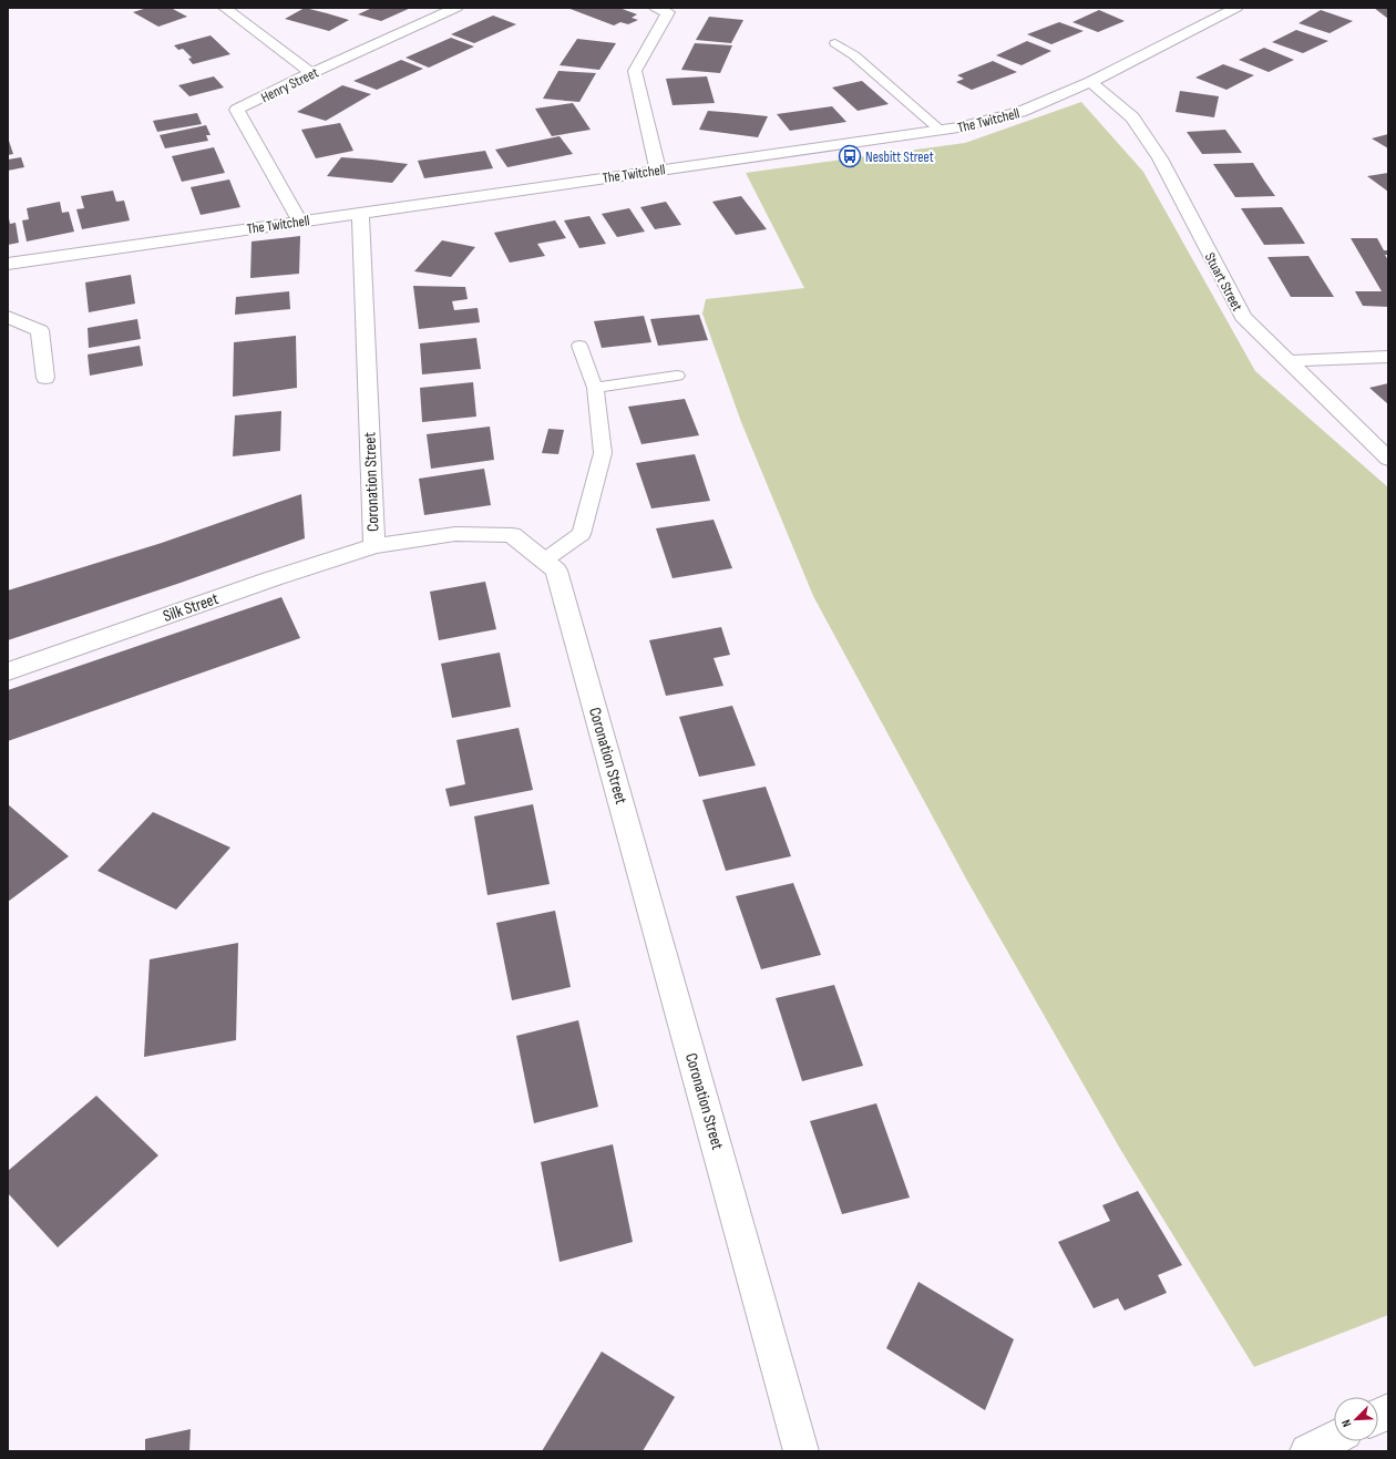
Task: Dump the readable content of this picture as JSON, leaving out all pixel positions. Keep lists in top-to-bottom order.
{
  "streets": {
    "street": [
      "Henry Street",
      "The Twitchell",
      "Stuart Street",
      "Coronation Street",
      "Silk Street"
    ]
  },
  "crossings": [
    ["Henry Street", "The Twitchell"],
    ["The Twitchell", "Stuart Street"],
    ["The Twitchell", "Coronation Street"],
    ["Coronation Street", "Silk Street"]
  ],
  "places": {
    "bus stop": ["Nesbitt Street"]
  },
  "north": "bottom left"
}
